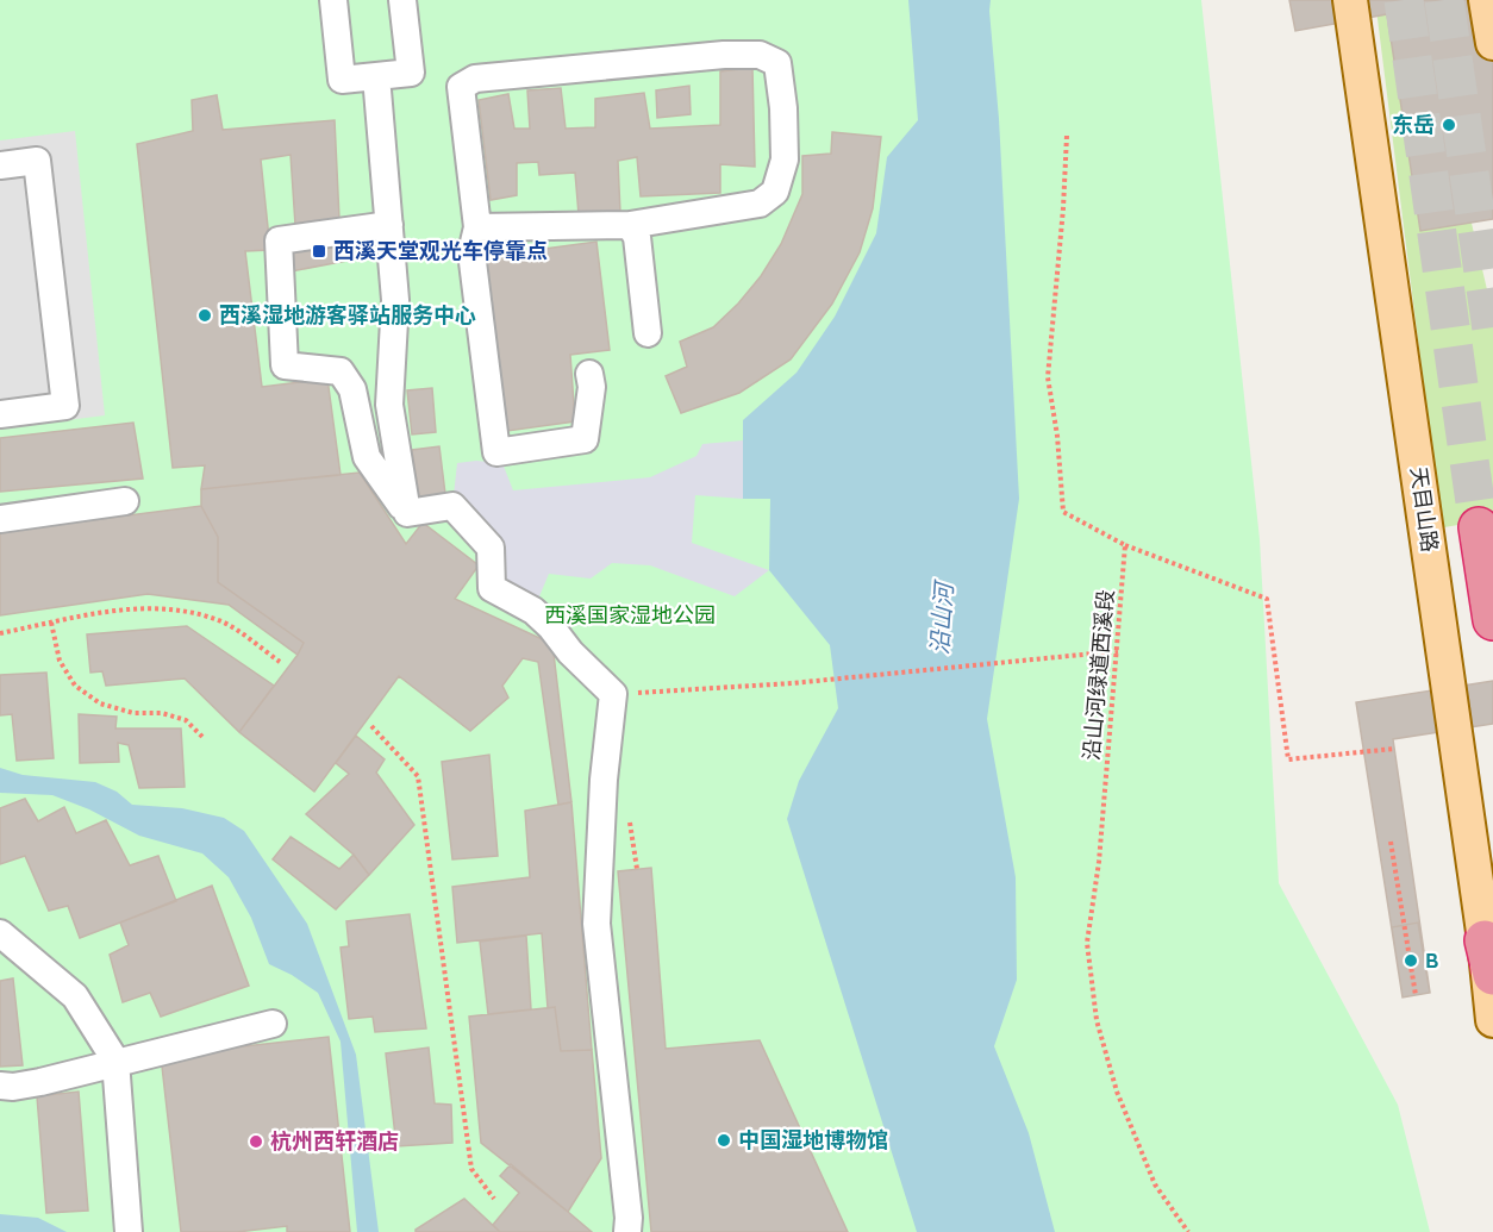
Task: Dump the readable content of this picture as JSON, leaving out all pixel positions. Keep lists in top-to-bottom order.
{
  "streets": {
    "main road": ["天目山路"],
    "path": ["沿山河绿道西溪段"]
  },
  "water": ["沿山河"],
  "parks": ["西溪国家湿地公园"],
  "places": {
    "other": [
      "东岳",
      "西溪湿地游客驿站服务中心",
      "B",
      "中国湿地博物馆",
      "杭州西轩酒店"
    ],
    "transit": ["西溪天堂观光车停靠点"]
  }
}
